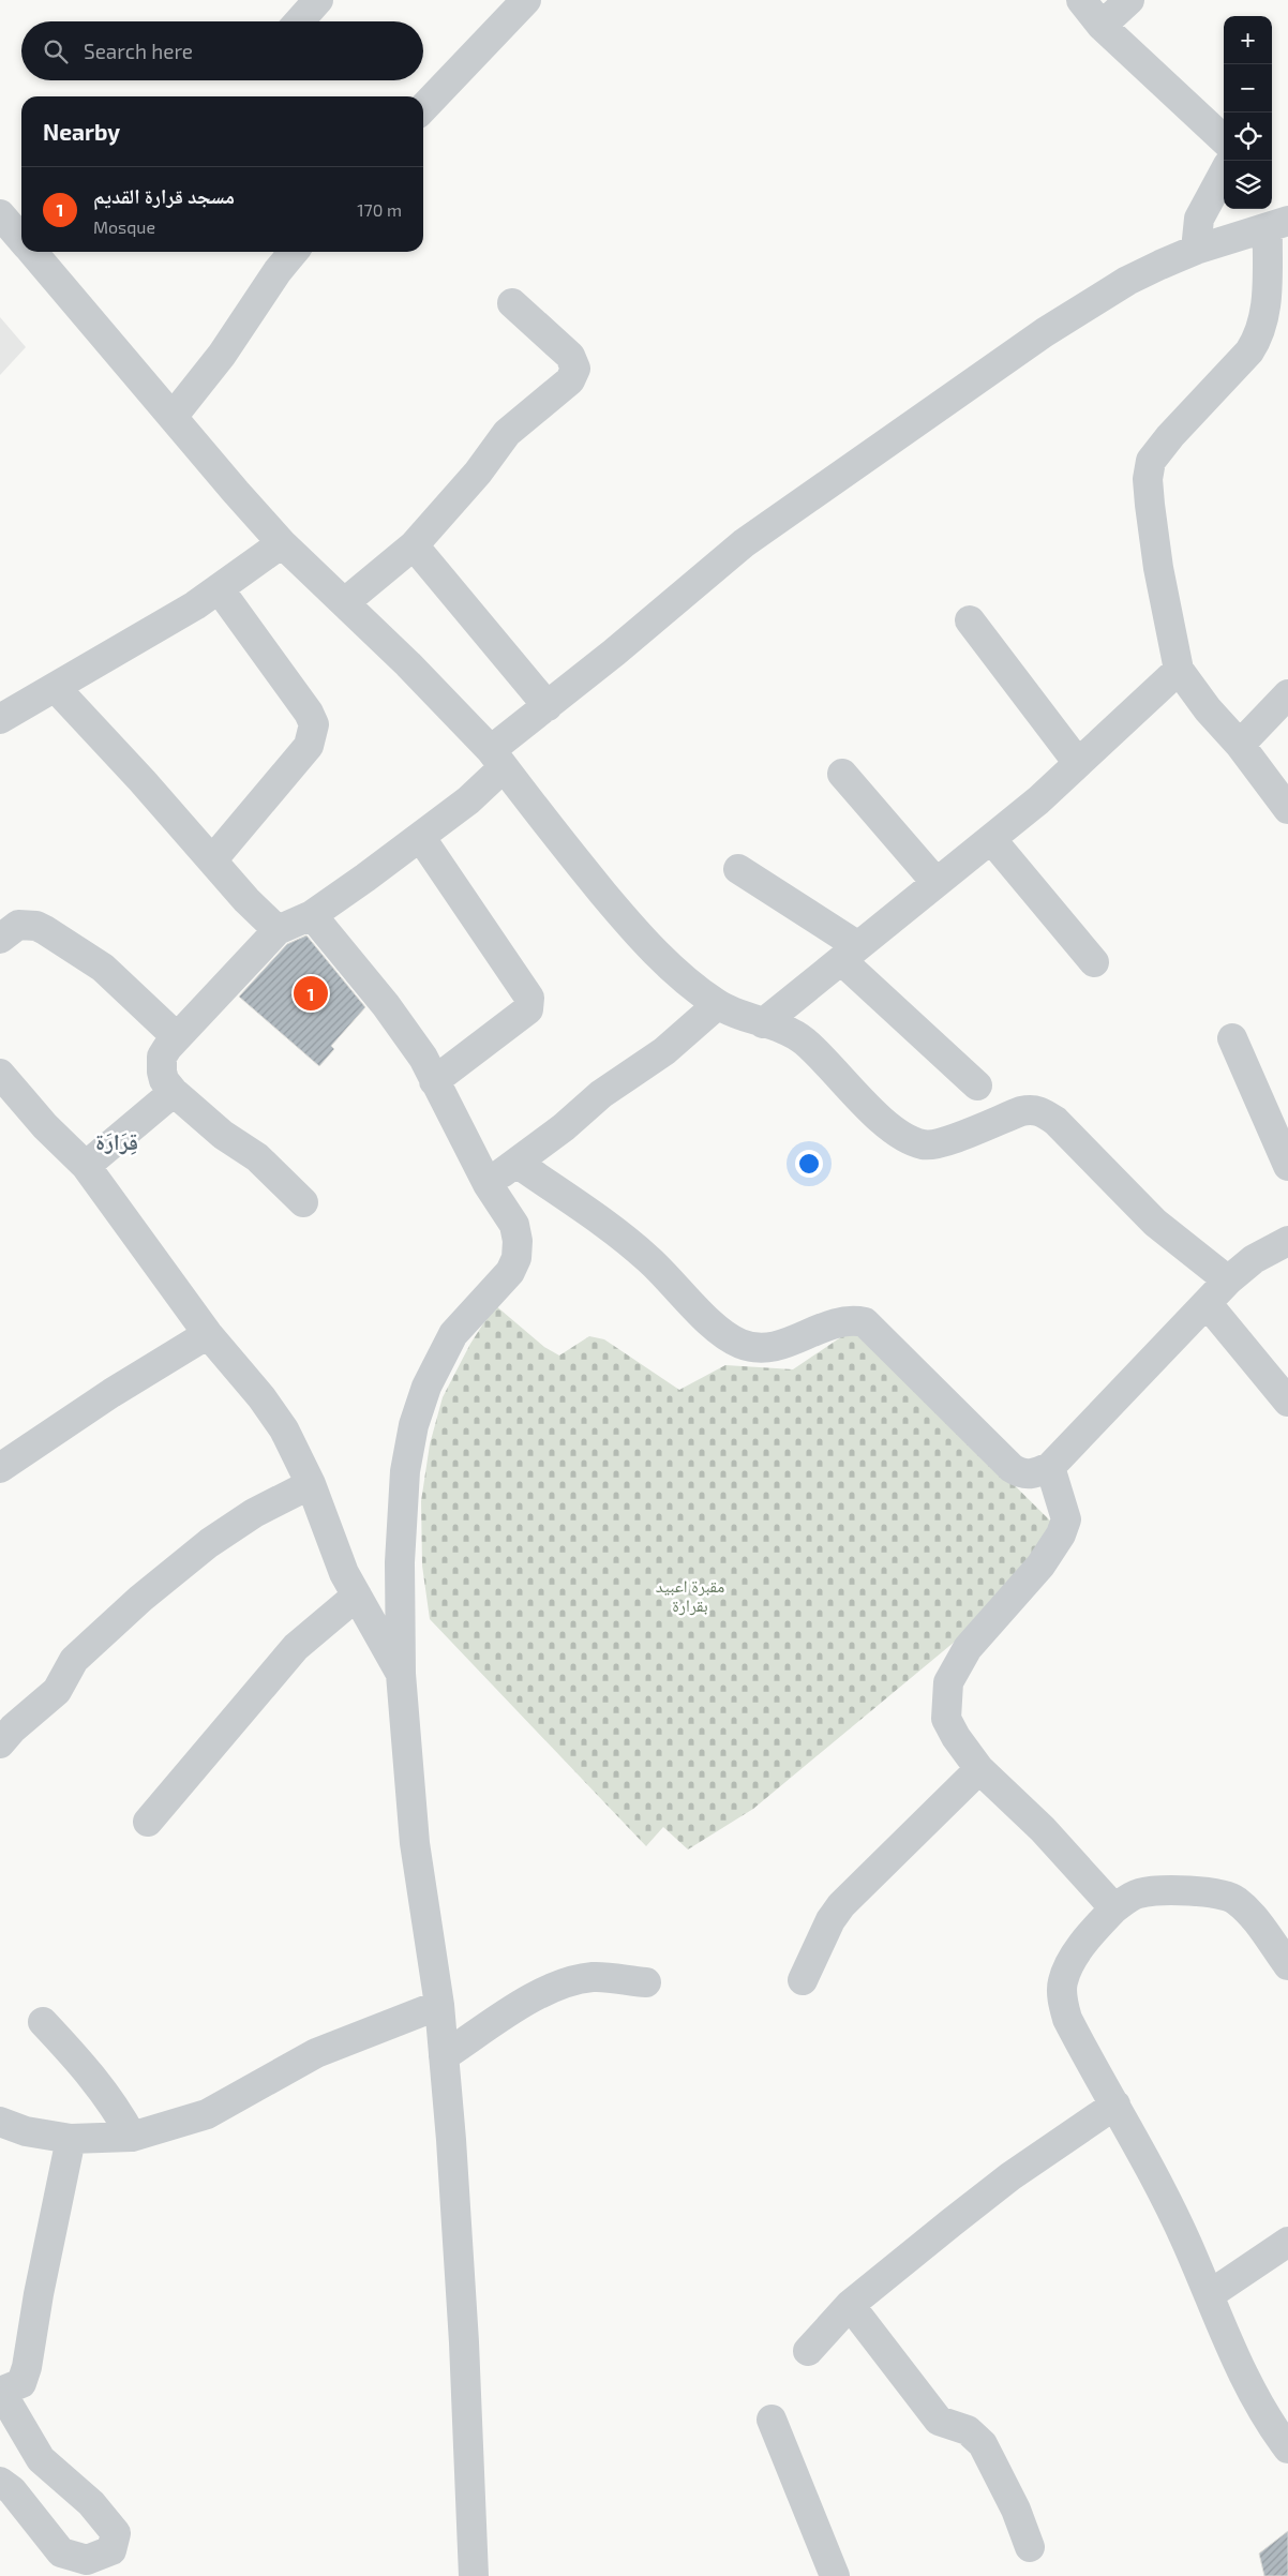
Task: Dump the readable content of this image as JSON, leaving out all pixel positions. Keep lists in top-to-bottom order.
{
  "districts": ["قِرَارَة"],
  "parks": ["مقبرة اعبيد بقرارة"],
  "page": {
    "map_buttons": ["+", "−"],
    "search": "Search here",
    "heading": "Nearby",
    "list": [
      {
        "mark": "1",
        "name": "مسجد قرارة القديم",
        "note": "Mosque",
        "value": "170 m"
      }
    ],
    "pins": "1"
  }
}
